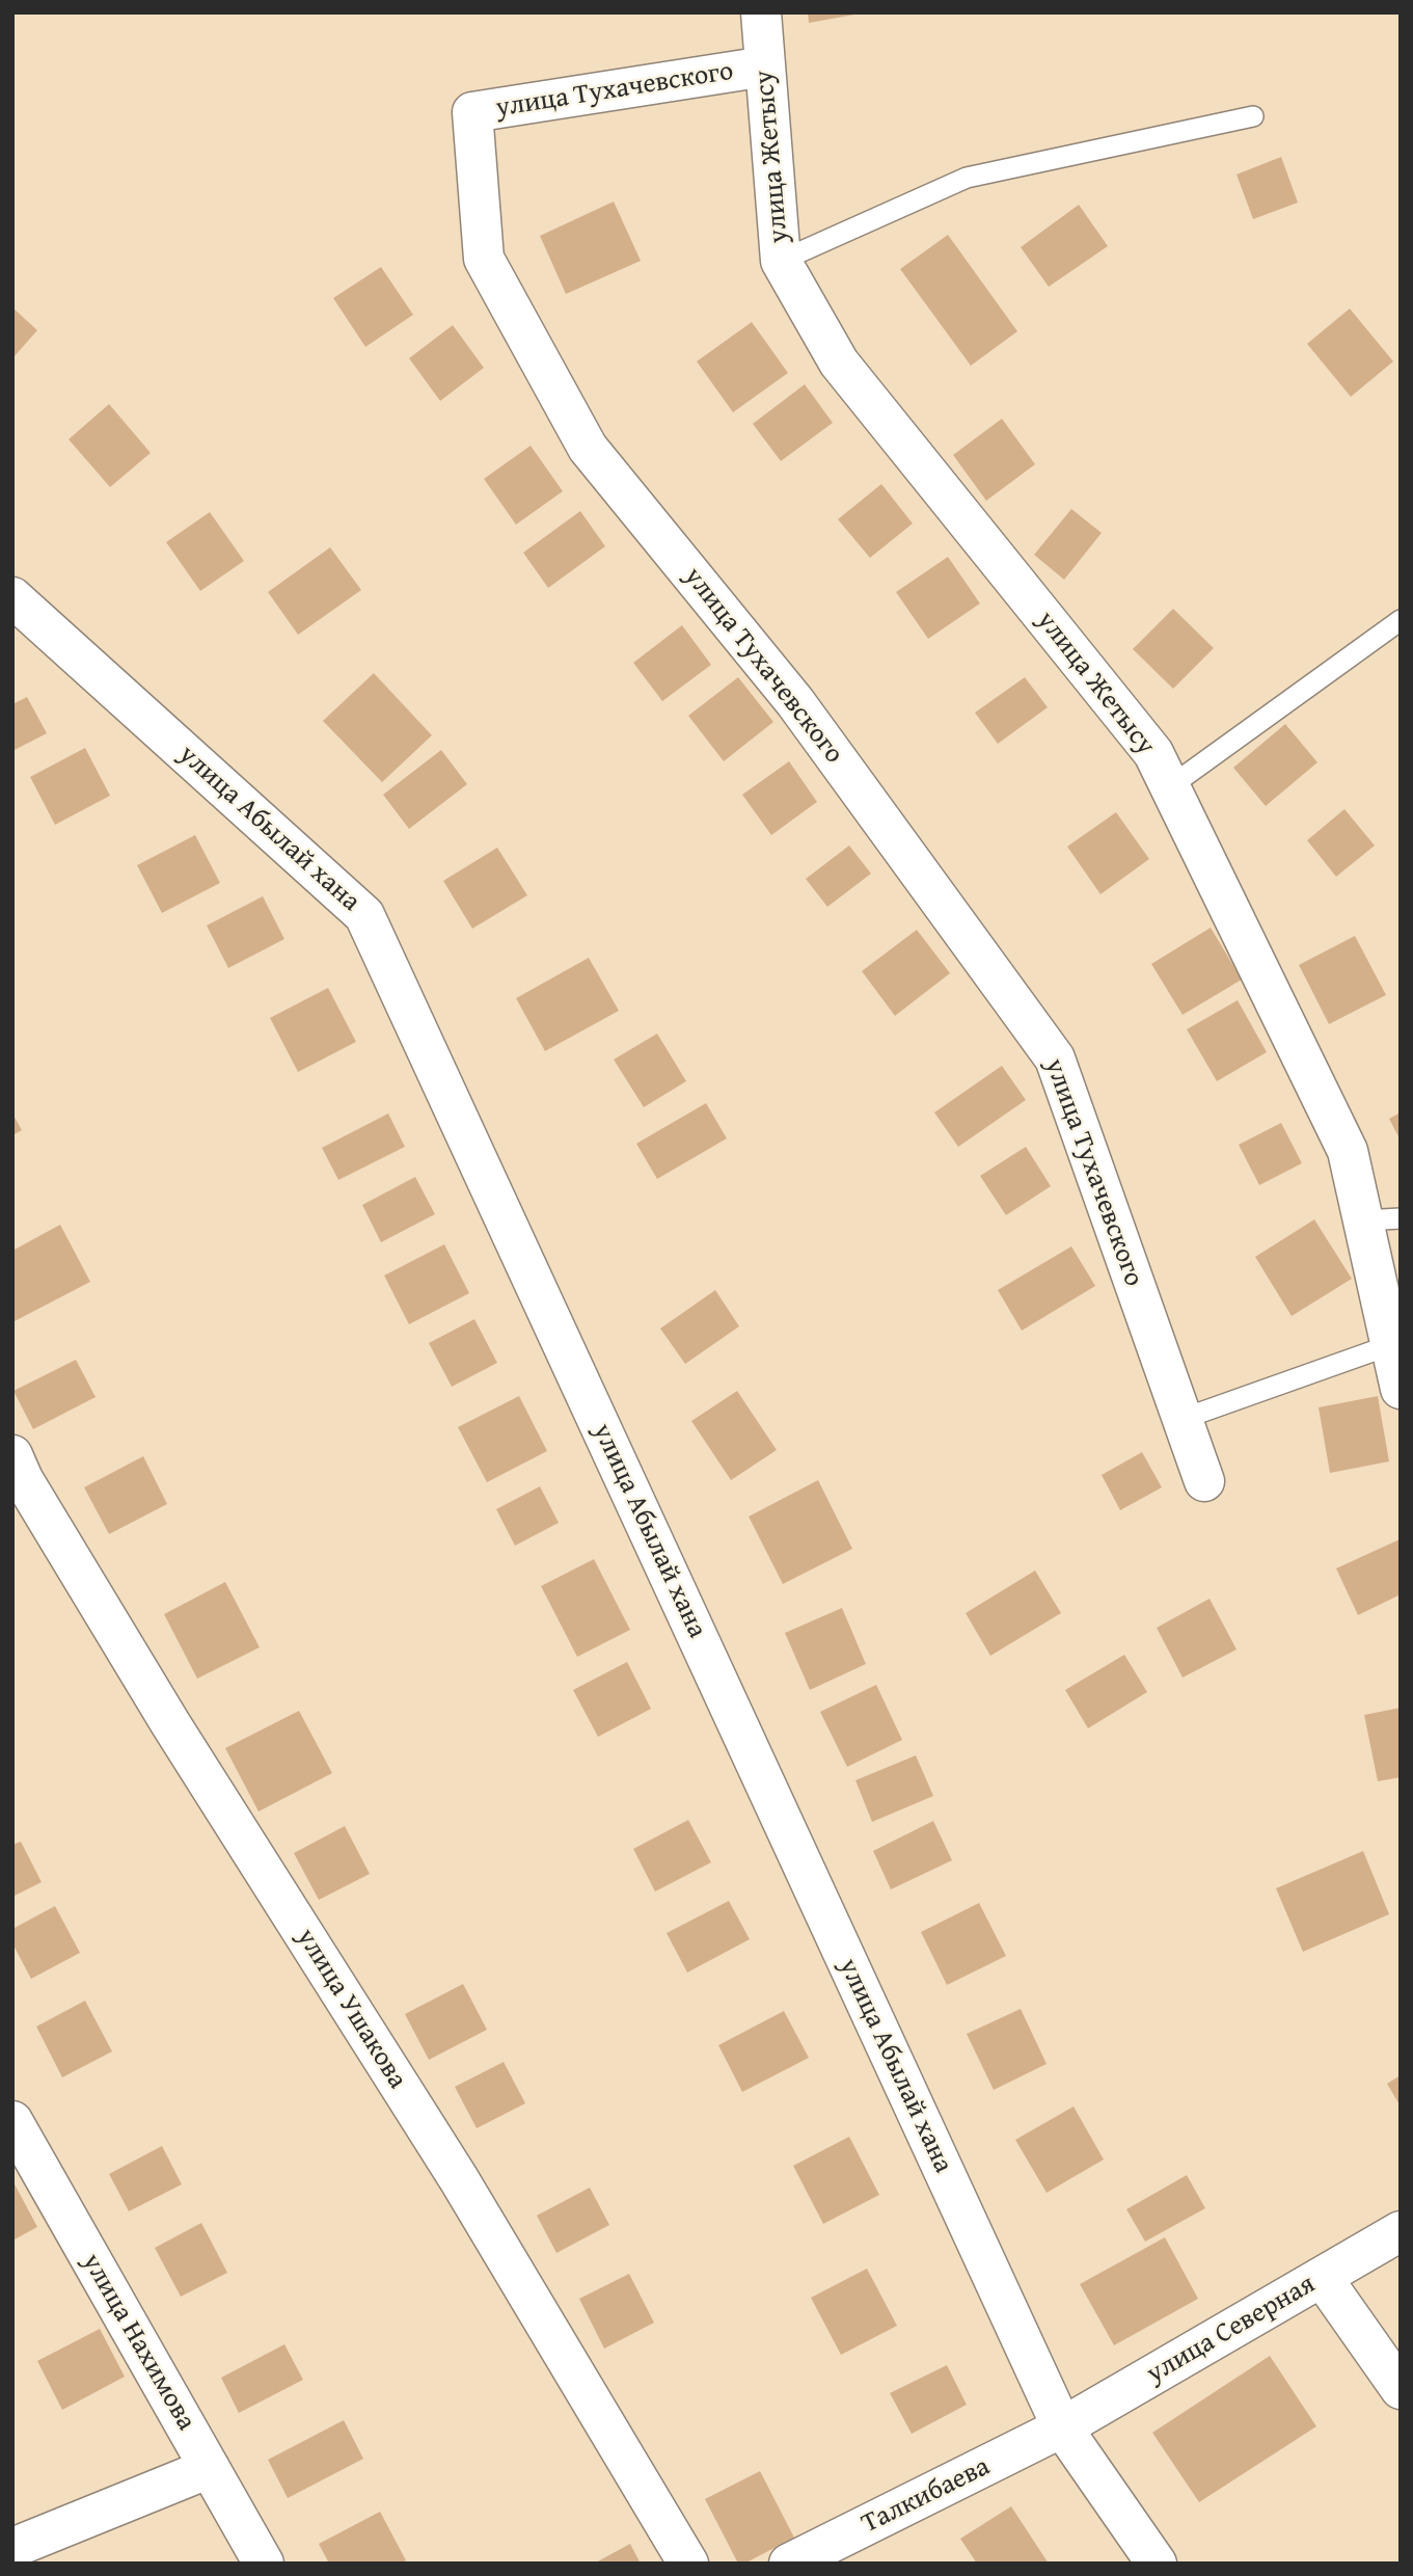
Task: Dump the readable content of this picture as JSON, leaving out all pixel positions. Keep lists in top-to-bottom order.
{
  "streets": {
    "street": [
      "улица Тухачевского",
      "улица Жетысу",
      "улица Абылай хана",
      "улица Ушакова",
      "улица Северная",
      "улица Нахимова",
      "Талкибаева"
    ]
  },
  "crossings": [
    ["улица Тухачевского", "улица Жетысу"],
    ["улица Абылай хана", "улица Северная"],
    ["улица Абылай хана", "Талкибаева"],
    ["улица Северная", "Талкибаева"]
  ]
}
